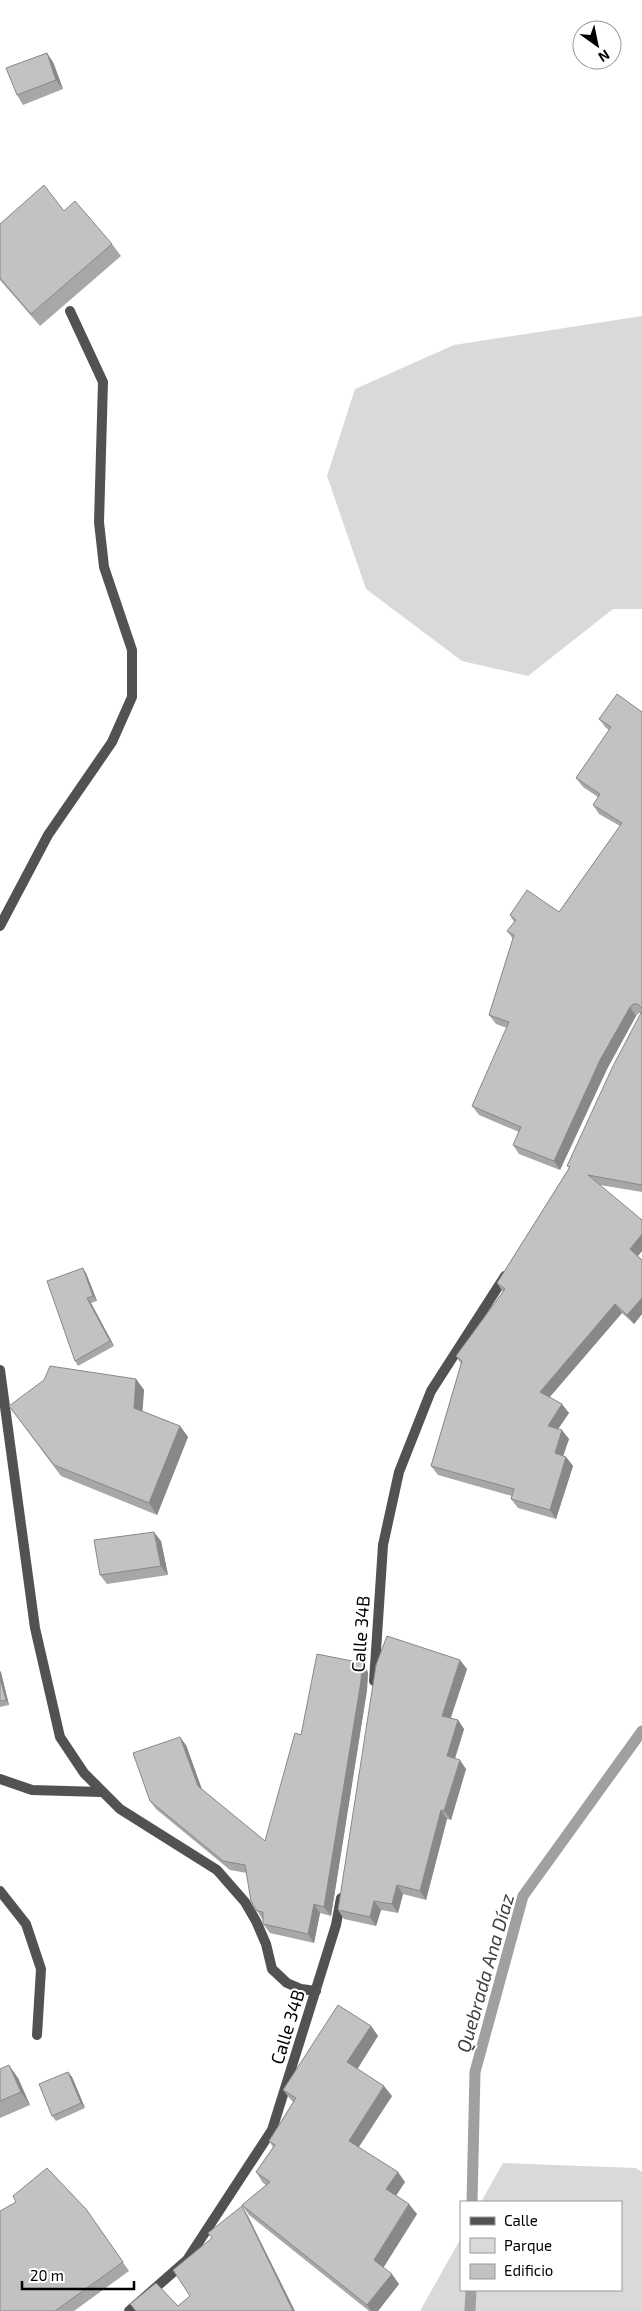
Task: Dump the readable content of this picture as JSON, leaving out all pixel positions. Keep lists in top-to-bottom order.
{
  "streets": {
    "street": ["Calle 34B"]
  },
  "water": ["Quebrada Ana Díaz"],
  "legend": ["Calle", "Parque", "Edificio"],
  "scale_bar": "20 m",
  "north": "bottom right"
}
